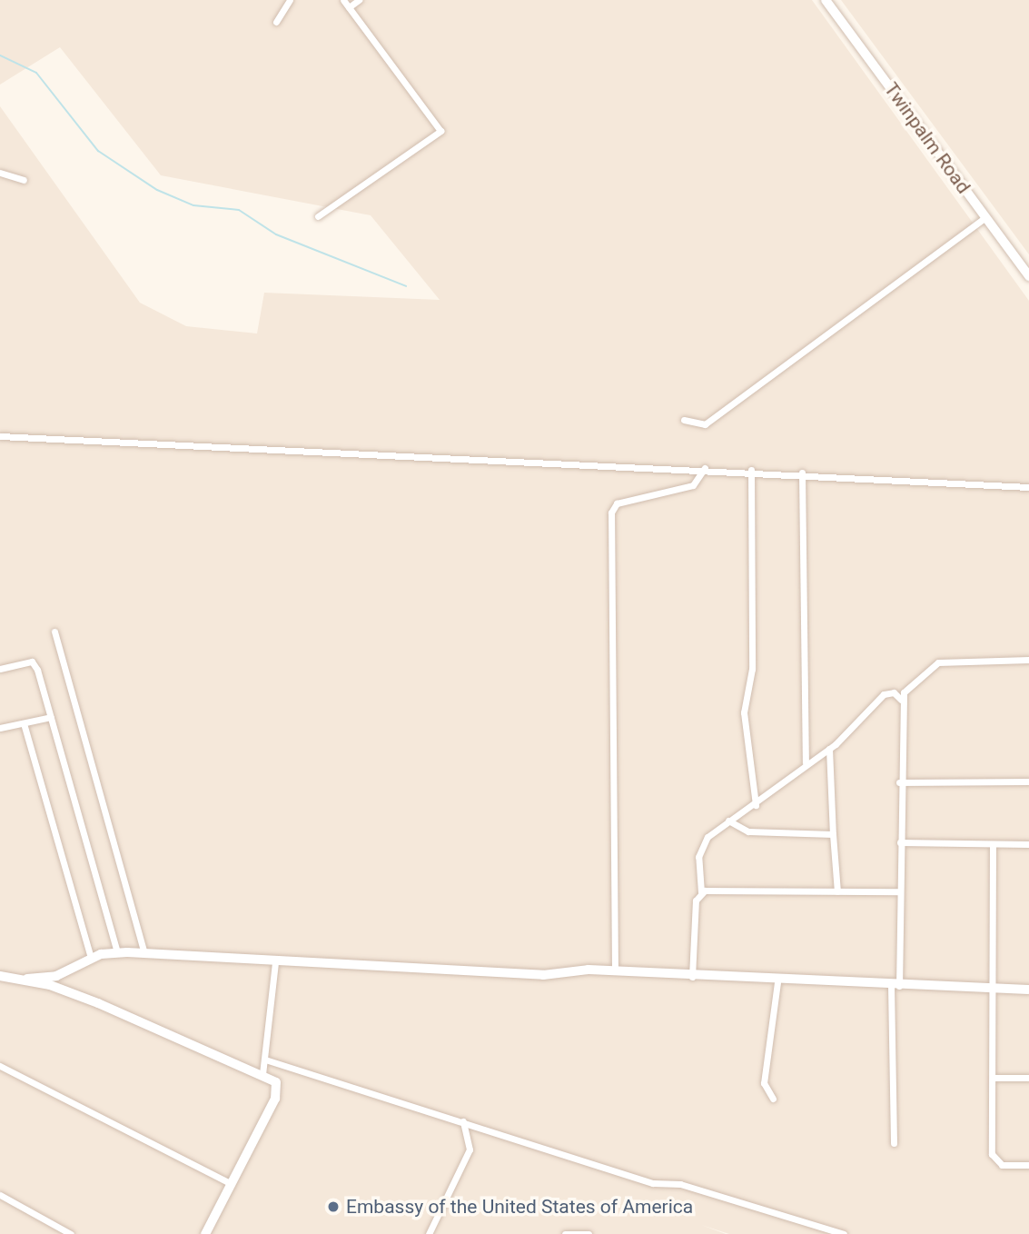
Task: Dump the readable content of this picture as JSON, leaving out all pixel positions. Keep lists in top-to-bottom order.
{
  "streets": {
    "street": ["Twinpalm Road"]
  },
  "places": ["Embassy of the United States of America"]
}
